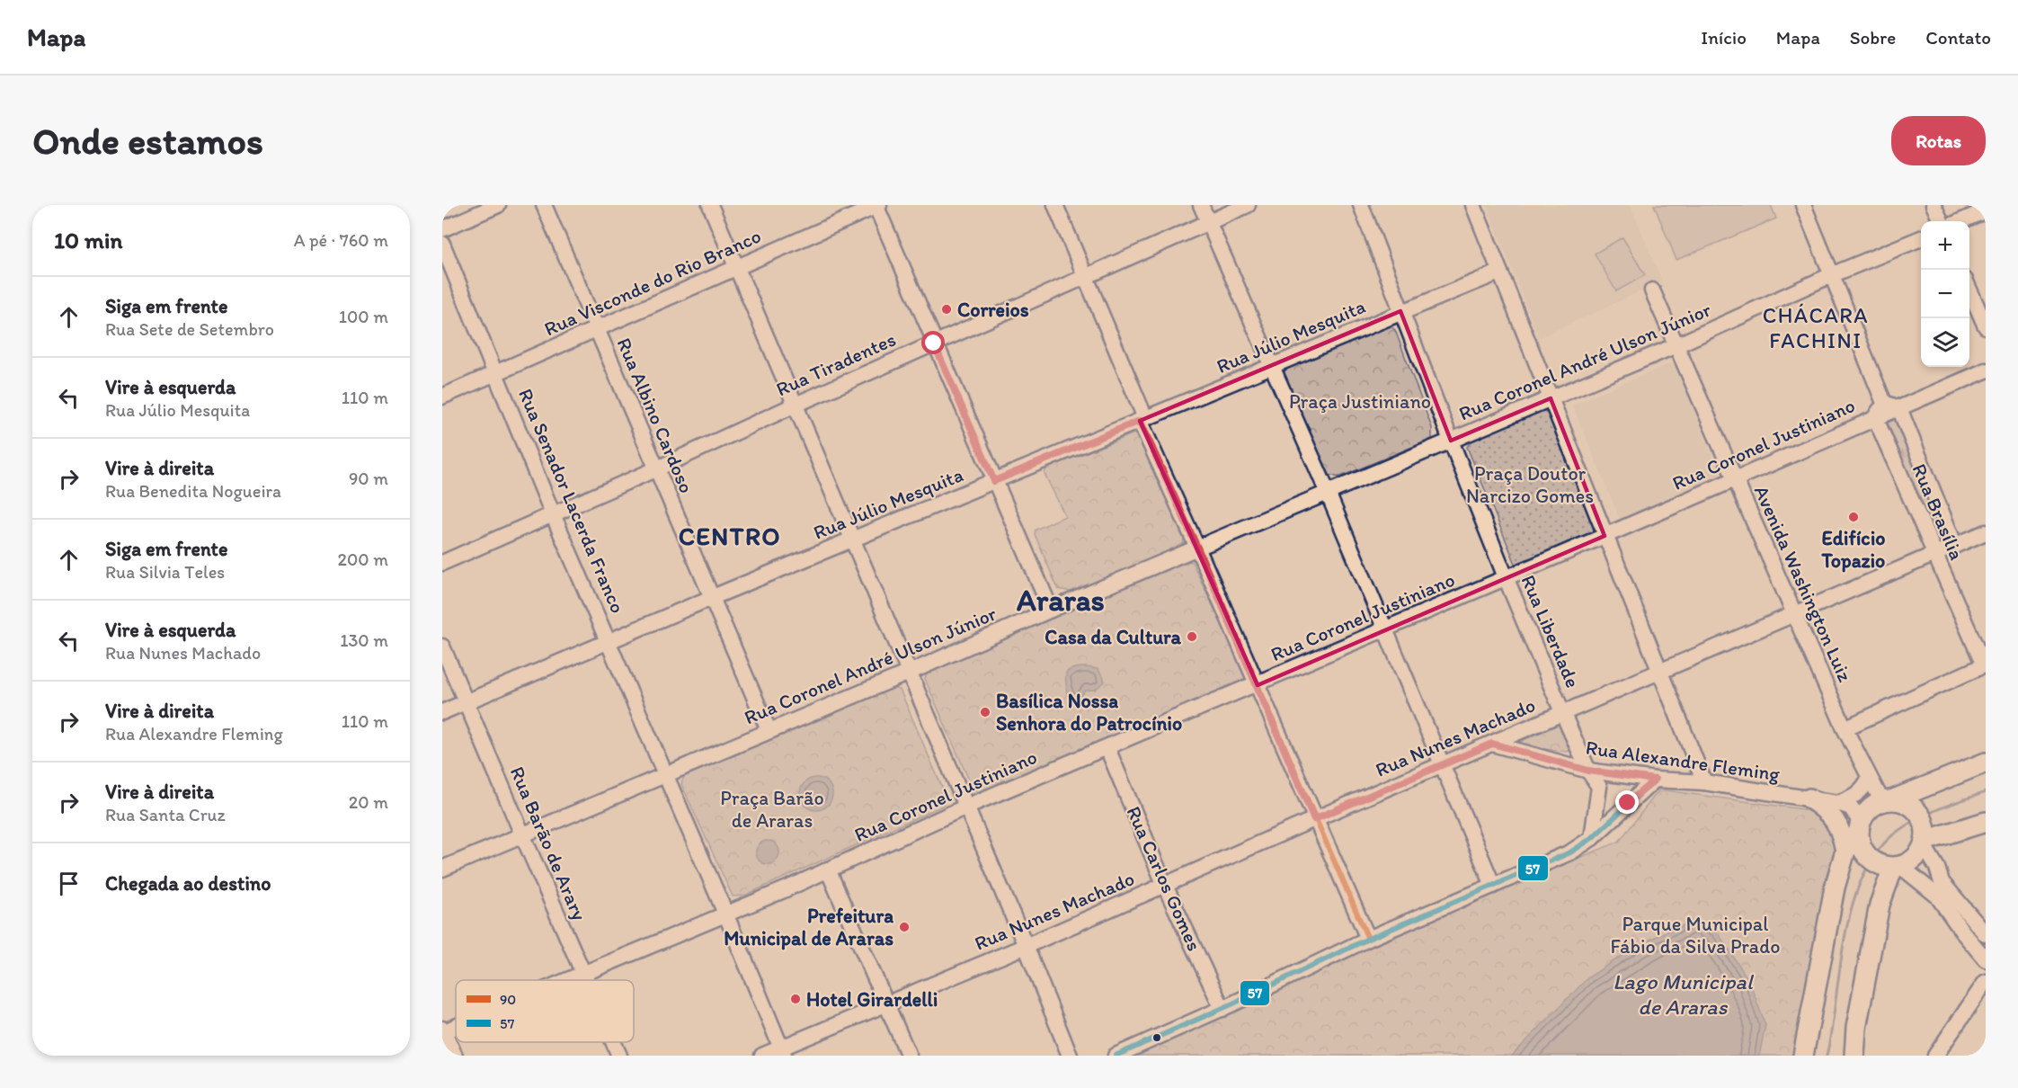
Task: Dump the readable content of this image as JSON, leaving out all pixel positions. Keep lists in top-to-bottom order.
{
  "streets": {
    "street": [
      "Rua Visconde do Rio Branco",
      "Rua Júlio Mesquita",
      "Rua Coronel André Ulson Júnior",
      "Rua Tiradentes",
      "Rua Albino Cardoso",
      "Rua Coronel Justiniano",
      "Rua Senador Lacerda Franco",
      "Rua Brasília",
      "Avenida Washington Luiz",
      "Rua Liberdade",
      "Rua Nunes Machado",
      "Rua Alexandre Fleming",
      "Rua Barão de Arary",
      "Rua Carlos Gomes"
    ]
  },
  "crossings": [
    ["Rua Visconde do Rio Branco", "Rua Albino Cardoso"],
    ["Rua Visconde do Rio Branco", "Rua Senador Lacerda Franco"],
    ["Rua Júlio Mesquita", "Rua Albino Cardoso"],
    ["Rua Júlio Mesquita", "Rua Senador Lacerda Franco"],
    ["Rua Júlio Mesquita", "Rua Liberdade"],
    ["Rua Júlio Mesquita", "Rua Barão de Arary"],
    ["Rua Coronel André Ulson Júnior", "Rua Albino Cardoso"],
    ["Rua Coronel André Ulson Júnior", "Rua Senador Lacerda Franco"],
    ["Rua Coronel André Ulson Júnior", "Avenida Washington Luiz"],
    ["Rua Coronel André Ulson Júnior", "Rua Liberdade"],
    ["Rua Coronel André Ulson Júnior", "Rua Barão de Arary"],
    ["Rua Tiradentes", "Rua Albino Cardoso"],
    ["Rua Tiradentes", "Rua Senador Lacerda Franco"],
    ["Rua Coronel Justiniano", "Rua Brasília"],
    ["Rua Coronel Justiniano", "Avenida Washington Luiz"],
    ["Rua Coronel Justiniano", "Rua Liberdade"],
    ["Rua Coronel Justiniano", "Rua Barão de Arary"],
    ["Rua Coronel Justiniano", "Rua Carlos Gomes"],
    ["Rua Brasília", "Rua Nunes Machado"],
    ["Avenida Washington Luiz", "Rua Nunes Machado"],
    ["Avenida Washington Luiz", "Rua Alexandre Fleming"],
    ["Rua Liberdade", "Rua Nunes Machado"],
    ["Rua Liberdade", "Rua Alexandre Fleming"],
    ["Rua Nunes Machado", "Rua Alexandre Fleming"],
    ["Rua Nunes Machado", "Rua Carlos Gomes"]
  ],
  "districts": ["CHÁCARA FACHINI", "CENTRO", "Araras"],
  "water": ["Lago Municipal de Araras"],
  "parks": [
    "Praça Justiniano",
    "Praça Doutor Narcizo Gomes",
    "Praça Barão de Araras",
    "Parque Municipal Fábio da Silva Prado"
  ],
  "places": [
    "Correios",
    "Edifício Topazio",
    "Casa da Cultura",
    "Basílica Nossa Senhora do Patrocínio",
    "Prefeitura Municipal de Araras",
    "Hotel Girardelli"
  ],
  "lines": ["transit line 90", "transit line 57"],
  "legend": ["90", "57"],
  "page": {
    "header": "Mapa",
    "nav": [
      "Início",
      "Mapa",
      "Sobre",
      "Contato"
    ],
    "buttons": "Rotas",
    "title": "Onde estamos",
    "heading": ["10 min", "A pé · 760 m"],
    "map_buttons": ["+", "−"],
    "list": [
      ["Siga em frente", "Rua Sete de Setembro", "100 m"],
      ["Vire à esquerda", "Rua Júlio Mesquita", "110 m"],
      ["Vire à direita", "Rua Benedita Nogueira", "90 m"],
      ["Siga em frente", "Rua Silvia Teles", "200 m"],
      ["Vire à esquerda", "Rua Nunes Machado", "130 m"],
      ["Vire à direita", "Rua Alexandre Fleming", "110 m"],
      ["Vire à direita", "Rua Santa Cruz", "20 m"],
      "Chegada ao destino"
    ]
  }
}
